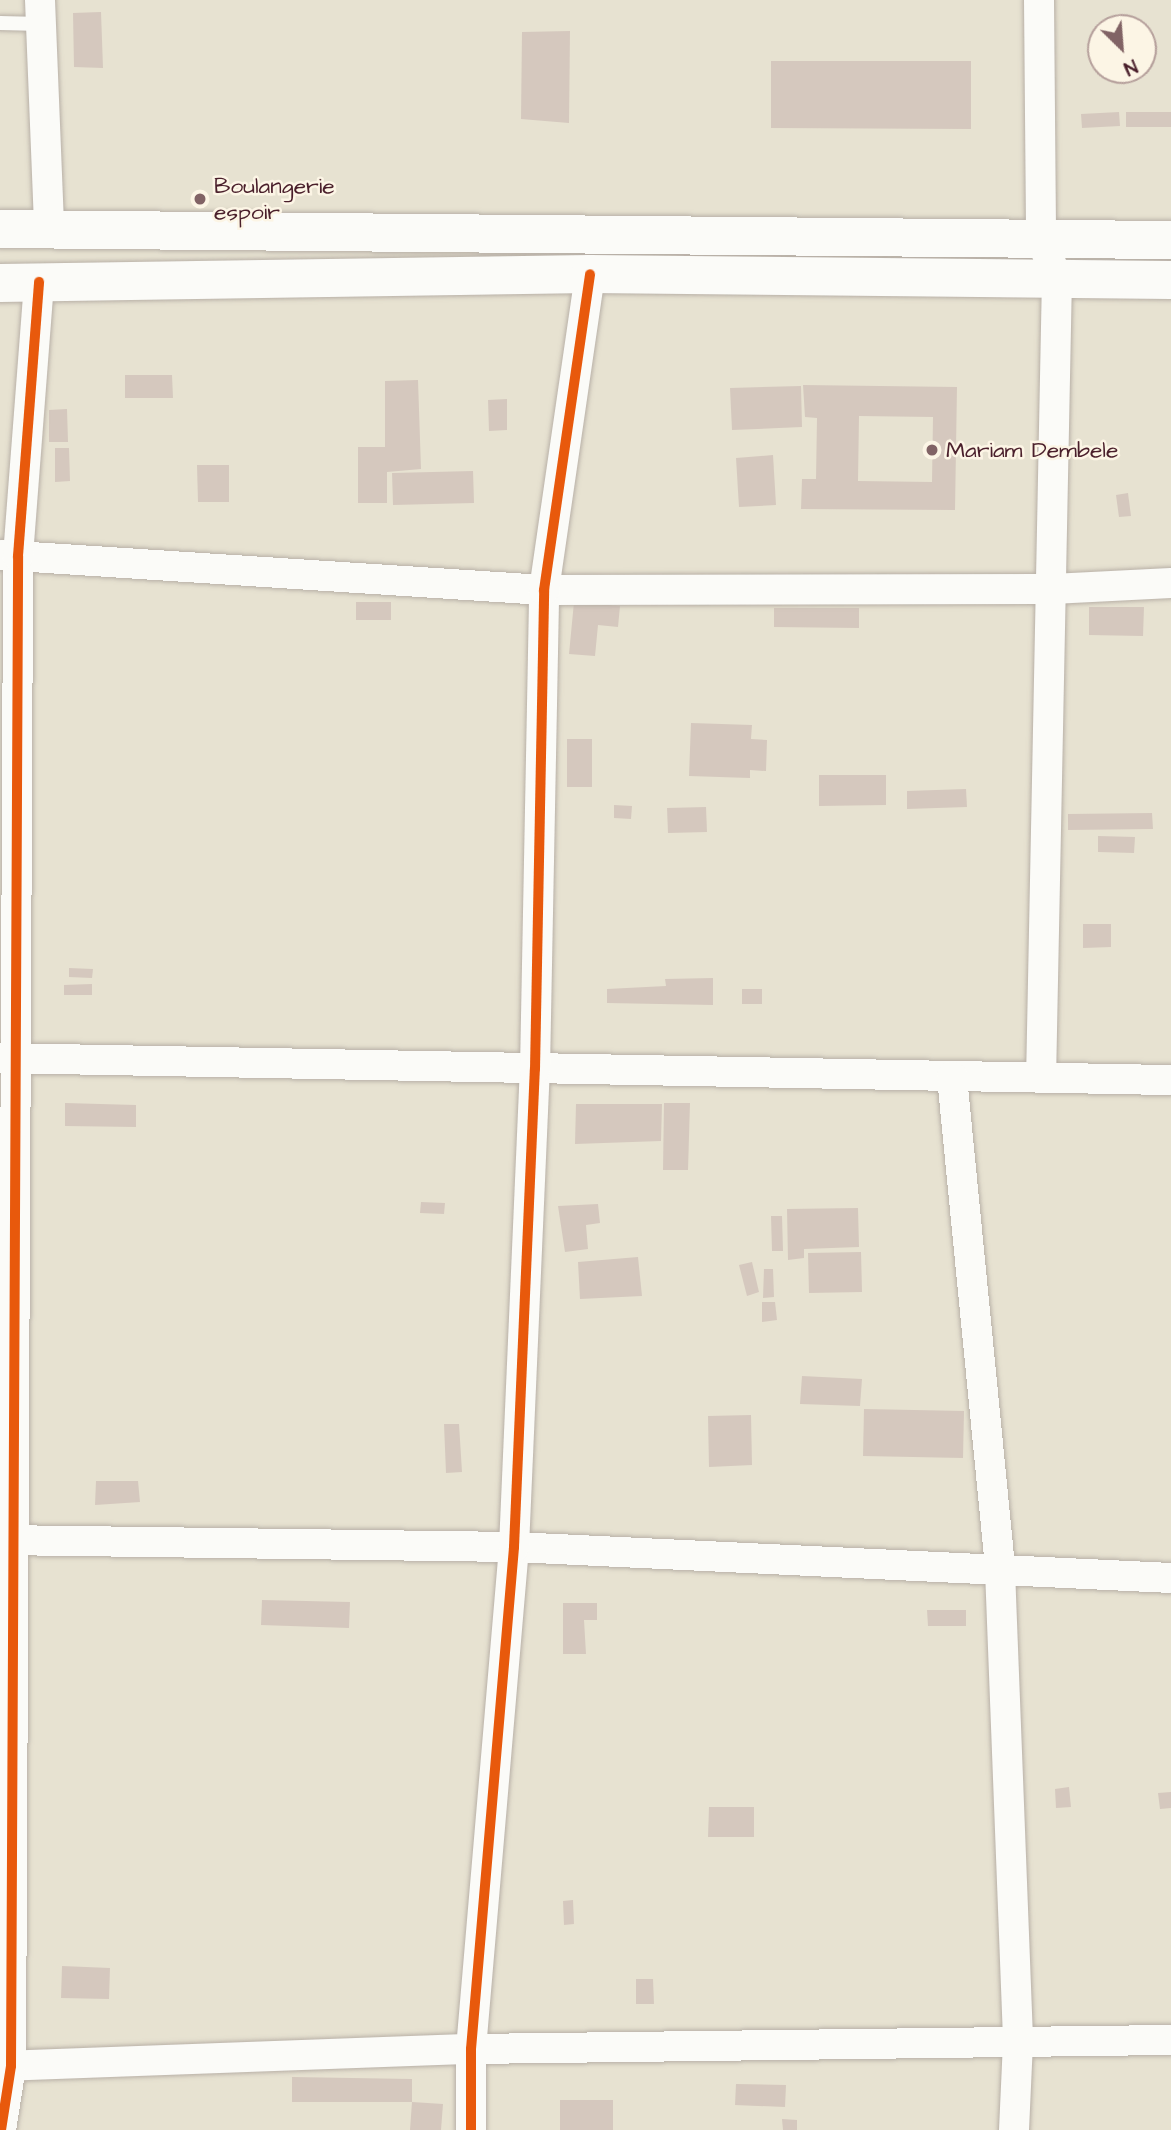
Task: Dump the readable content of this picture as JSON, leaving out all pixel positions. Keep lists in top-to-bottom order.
{
  "places": ["Boulangerie espoir", "Mariam Dembele"],
  "north": "bottom right"
}
